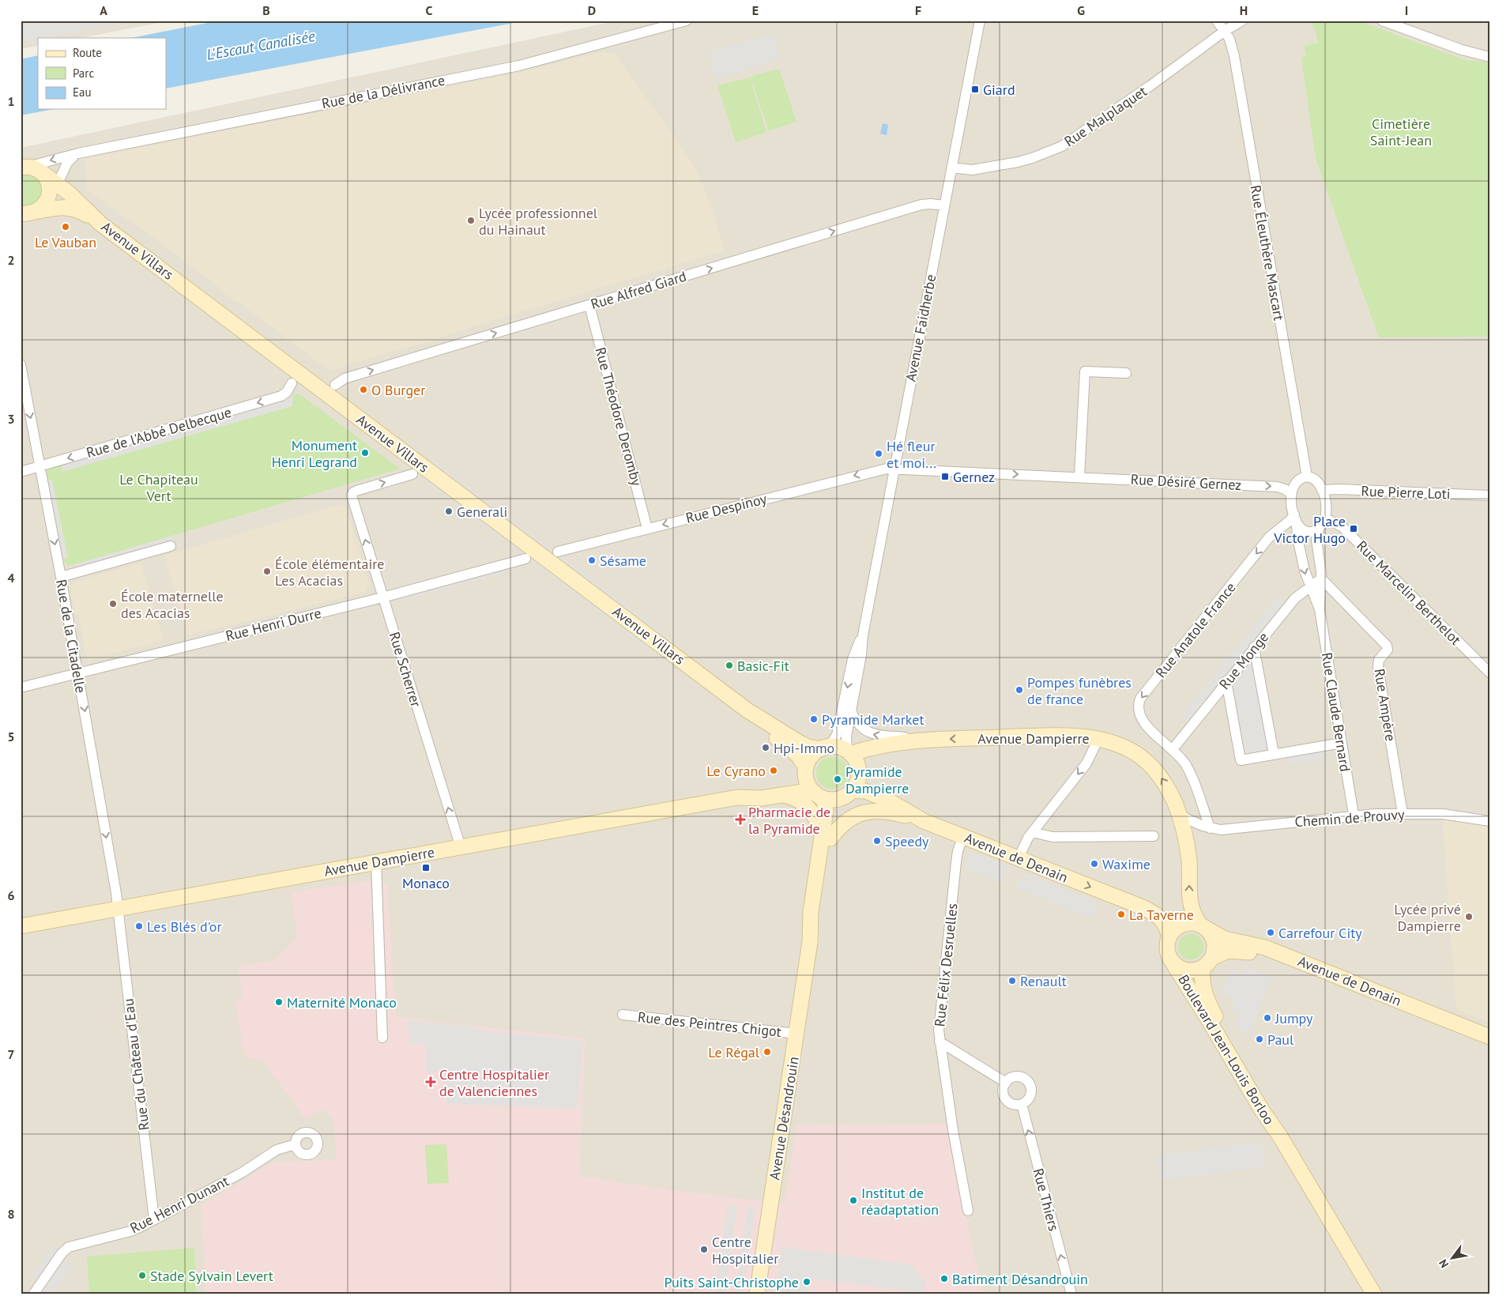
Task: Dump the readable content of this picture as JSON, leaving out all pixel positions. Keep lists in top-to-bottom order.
{
  "streets": {
    "main road": [
      "Avenue Villars",
      "Avenue Dampierre",
      "Avenue de Denain",
      "Boulevard Jean-Louis Borloo",
      "Avenue Désandrouin"
    ],
    "street": [
      "Rue de la Délivrance",
      "Rue Malplaquet",
      "Rue Éleuthère Mascart",
      "Rue Alfred Giard",
      "Avenue Faidherbe",
      "Rue Théodore Deromby",
      "Rue de l'Abbé Delbecque",
      "Rue Désiré Gernez",
      "Rue Pierre Loti",
      "Rue Despinoy",
      "Rue Marcelin Berthelot",
      "Rue Henri Durre",
      "Rue Anatole France",
      "Rue de la Citadelle",
      "Rue Monge",
      "Rue Scherrer",
      "Rue Ampère",
      "Rue Claude Bernard",
      "Chemin de Prouvy",
      "Rue Félix Desruelles",
      "Rue des Peintres Chigot",
      "Rue du Château d'Eau",
      "Rue Thiers",
      "Rue Henri Dunant"
    ]
  },
  "crossings": [
    ["Rue de la Délivrance", "Avenue Villars"],
    ["Rue Malplaquet", "Rue Éleuthère Mascart"],
    ["Rue Malplaquet", "Avenue Faidherbe"],
    ["Avenue Villars", "Avenue Faidherbe"],
    ["Avenue Villars", "Avenue Dampierre"],
    ["Avenue Villars", "Avenue de Denain"],
    ["Avenue Villars", "Avenue Désandrouin"],
    ["Rue Éleuthère Mascart", "Rue Désiré Gernez"],
    ["Rue Éleuthère Mascart", "Rue Pierre Loti"],
    ["Rue Éleuthère Mascart", "Rue Marcelin Berthelot"],
    ["Rue Éleuthère Mascart", "Rue Anatole France"],
    ["Rue Éleuthère Mascart", "Rue Claude Bernard"],
    ["Rue Alfred Giard", "Avenue Faidherbe"],
    ["Rue Alfred Giard", "Rue Théodore Deromby"],
    ["Avenue Faidherbe", "Rue Désiré Gernez"],
    ["Avenue Faidherbe", "Rue Despinoy"],
    ["Avenue Faidherbe", "Avenue Dampierre"],
    ["Avenue Faidherbe", "Avenue de Denain"],
    ["Avenue Faidherbe", "Avenue Désandrouin"],
    ["Rue Théodore Deromby", "Rue Despinoy"],
    ["Rue de l'Abbé Delbecque", "Rue de la Citadelle"],
    ["Rue Désiré Gernez", "Rue Pierre Loti"],
    ["Rue Désiré Gernez", "Rue Despinoy"],
    ["Rue Désiré Gernez", "Rue Marcelin Berthelot"],
    ["Rue Désiré Gernez", "Rue Anatole France"],
    ["Rue Désiré Gernez", "Rue Claude Bernard"],
    ["Rue Pierre Loti", "Rue Marcelin Berthelot"],
    ["Rue Pierre Loti", "Rue Anatole France"],
    ["Rue Pierre Loti", "Rue Claude Bernard"],
    ["Rue Marcelin Berthelot", "Rue Anatole France"],
    ["Rue Marcelin Berthelot", "Rue Claude Bernard"],
    ["Rue Henri Durre", "Rue de la Citadelle"],
    ["Rue Henri Durre", "Rue Scherrer"],
    ["Rue Anatole France", "Rue Monge"],
    ["Rue Anatole France", "Rue Claude Bernard"],
    ["Rue de la Citadelle", "Avenue Dampierre"],
    ["Rue de la Citadelle", "Rue du Château d'Eau"],
    ["Rue Monge", "Rue Ampère"],
    ["Rue Monge", "Rue Claude Bernard"],
    ["Rue Scherrer", "Avenue Dampierre"],
    ["Rue Ampère", "Rue Claude Bernard"],
    ["Rue Ampère", "Chemin de Prouvy"],
    ["Rue Claude Bernard", "Chemin de Prouvy"],
    ["Avenue Dampierre", "Chemin de Prouvy"],
    ["Avenue Dampierre", "Avenue de Denain"],
    ["Avenue Dampierre", "Boulevard Jean-Louis Borloo"],
    ["Avenue Dampierre", "Rue du Château d'Eau"],
    ["Avenue Dampierre", "Avenue Désandrouin"],
    ["Avenue de Denain", "Rue Félix Desruelles"],
    ["Avenue de Denain", "Boulevard Jean-Louis Borloo"],
    ["Avenue de Denain", "Avenue Désandrouin"],
    ["Rue des Peintres Chigot", "Avenue Désandrouin"],
    ["Rue du Château d'Eau", "Rue Henri Dunant"]
  ],
  "one_way": [
    "Rue Alfred Giard",
    "Rue de l'Abbé Delbecque",
    "Rue Désiré Gernez",
    "Rue Despinoy",
    "Rue Anatole France",
    "Rue de la Citadelle",
    "Rue Scherrer",
    "Rue Thiers"
  ],
  "water": ["L'Escaut Canalisée"],
  "parks": ["Cimetière Saint-Jean", "Le Chapiteau Vert"],
  "places": {
    "transit": [
      "Giard",
      "Gernez",
      "Place Victor Hugo",
      "Monaco"
    ],
    "other": [
      "Lycée professionnel du Hainaut",
      "Le Vauban",
      "O Burger",
      "Monument Henri Legrand",
      "Hé fleur et moi...",
      "Generali",
      "Sésame",
      "École élémentaire Les Acacias",
      "École maternelle des Acacias",
      "Basic-Fit",
      "Pompes funèbres de france",
      "Pyramide Market",
      "Hpi-Immo",
      "Le Cyrano",
      "Pyramide Dampierre",
      "Speedy",
      "Waxime",
      "La Taverne",
      "Lycée privé Dampierre",
      "Les Blés d'or",
      "Carrefour City",
      "Renault",
      "Maternité Monaco",
      "Jumpy",
      "Paul",
      "Le Régal",
      "Institut de réadaptation",
      "Centre Hospitalier",
      "Stade Sylvain Levert",
      "Batiment Désandrouin",
      "Puits Saint-Christophe"
    ],
    "health": ["Pharmacie de la Pyramide", "Centre Hospitalier de Valenciennes"]
  },
  "legend": ["Route", "Parc", "Eau"],
  "north": "bottom left",
  "grid": {
    "columns": [
      "A",
      "B",
      "C",
      "D",
      "E",
      "F",
      "G",
      "H",
      "I"
    ],
    "rows": [
      "1",
      "2",
      "3",
      "4",
      "5",
      "6",
      "7",
      "8"
    ]
  }
}
